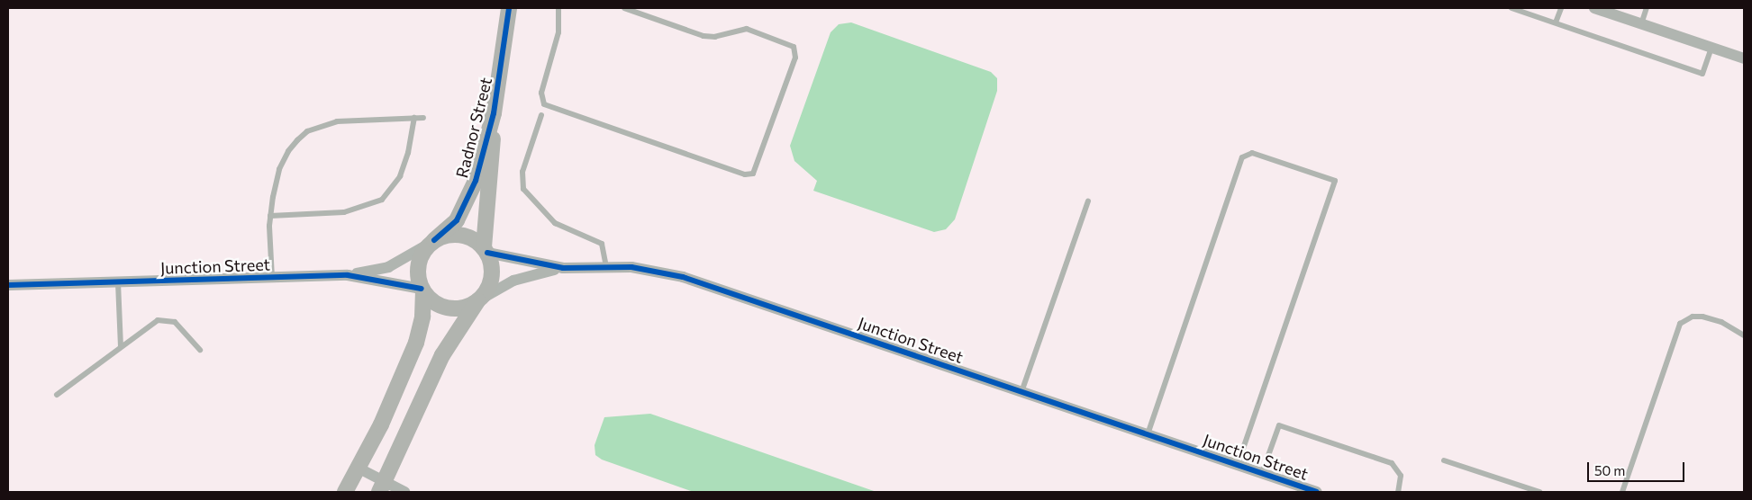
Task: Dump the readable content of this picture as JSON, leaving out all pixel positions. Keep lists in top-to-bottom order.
{
  "streets": {
    "street": ["Radnor Street", "Junction Street"]
  },
  "crossings": [
    ["Radnor Street", "Junction Street"]
  ],
  "scale_bar": "50 m"
}
